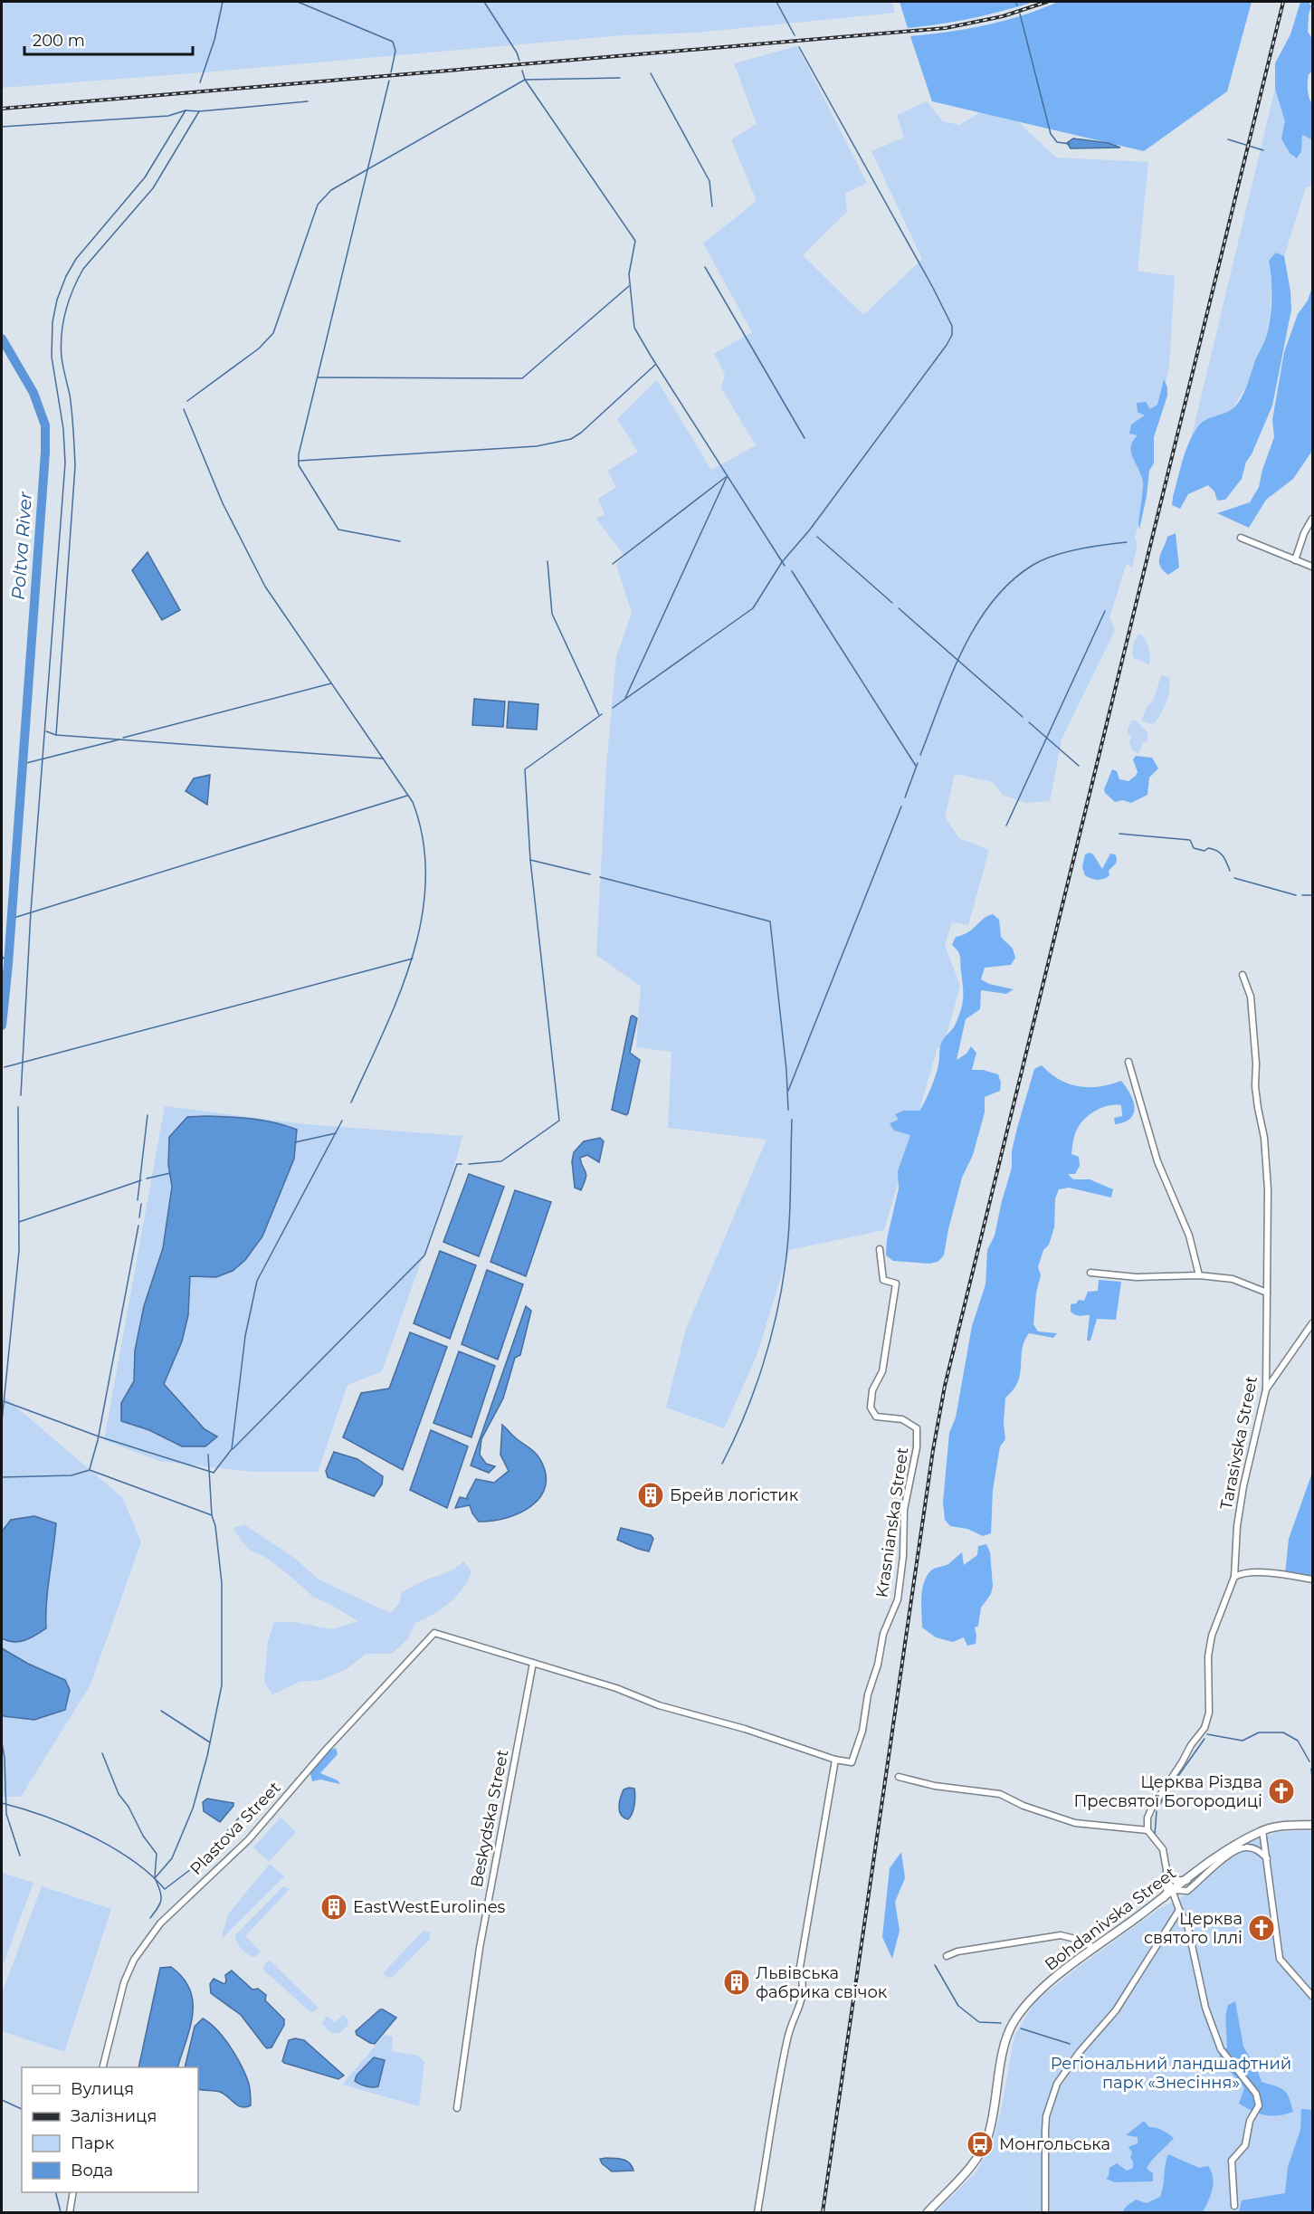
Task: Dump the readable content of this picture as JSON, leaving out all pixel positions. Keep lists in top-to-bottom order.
{
  "streets": {
    "main road": ["Bohdanivska Street"],
    "street": [
      "Tarasivska Street",
      "Krasnianska Street",
      "Beskydska Street",
      "Plastova Street"
    ]
  },
  "crossings": [
    ["Beskydska Street", "Plastova Street"]
  ],
  "water": ["Poltva River"],
  "parks": ["Регіональний ландшафтний парк «Знесіння»"],
  "places": {
    "building": ["Брейв логістик", "EastWestEurolines", "Львівська фабрика свічок"],
    "church": ["Церква Різдва Пресвятої Богородиці", "Церква святого Іллі"],
    "bus stop": ["Монгольська"]
  },
  "legend": [
    "Вулиця",
    "Залізниця",
    "Парк",
    "Вода"
  ],
  "scale_bar": "200 m"
}
